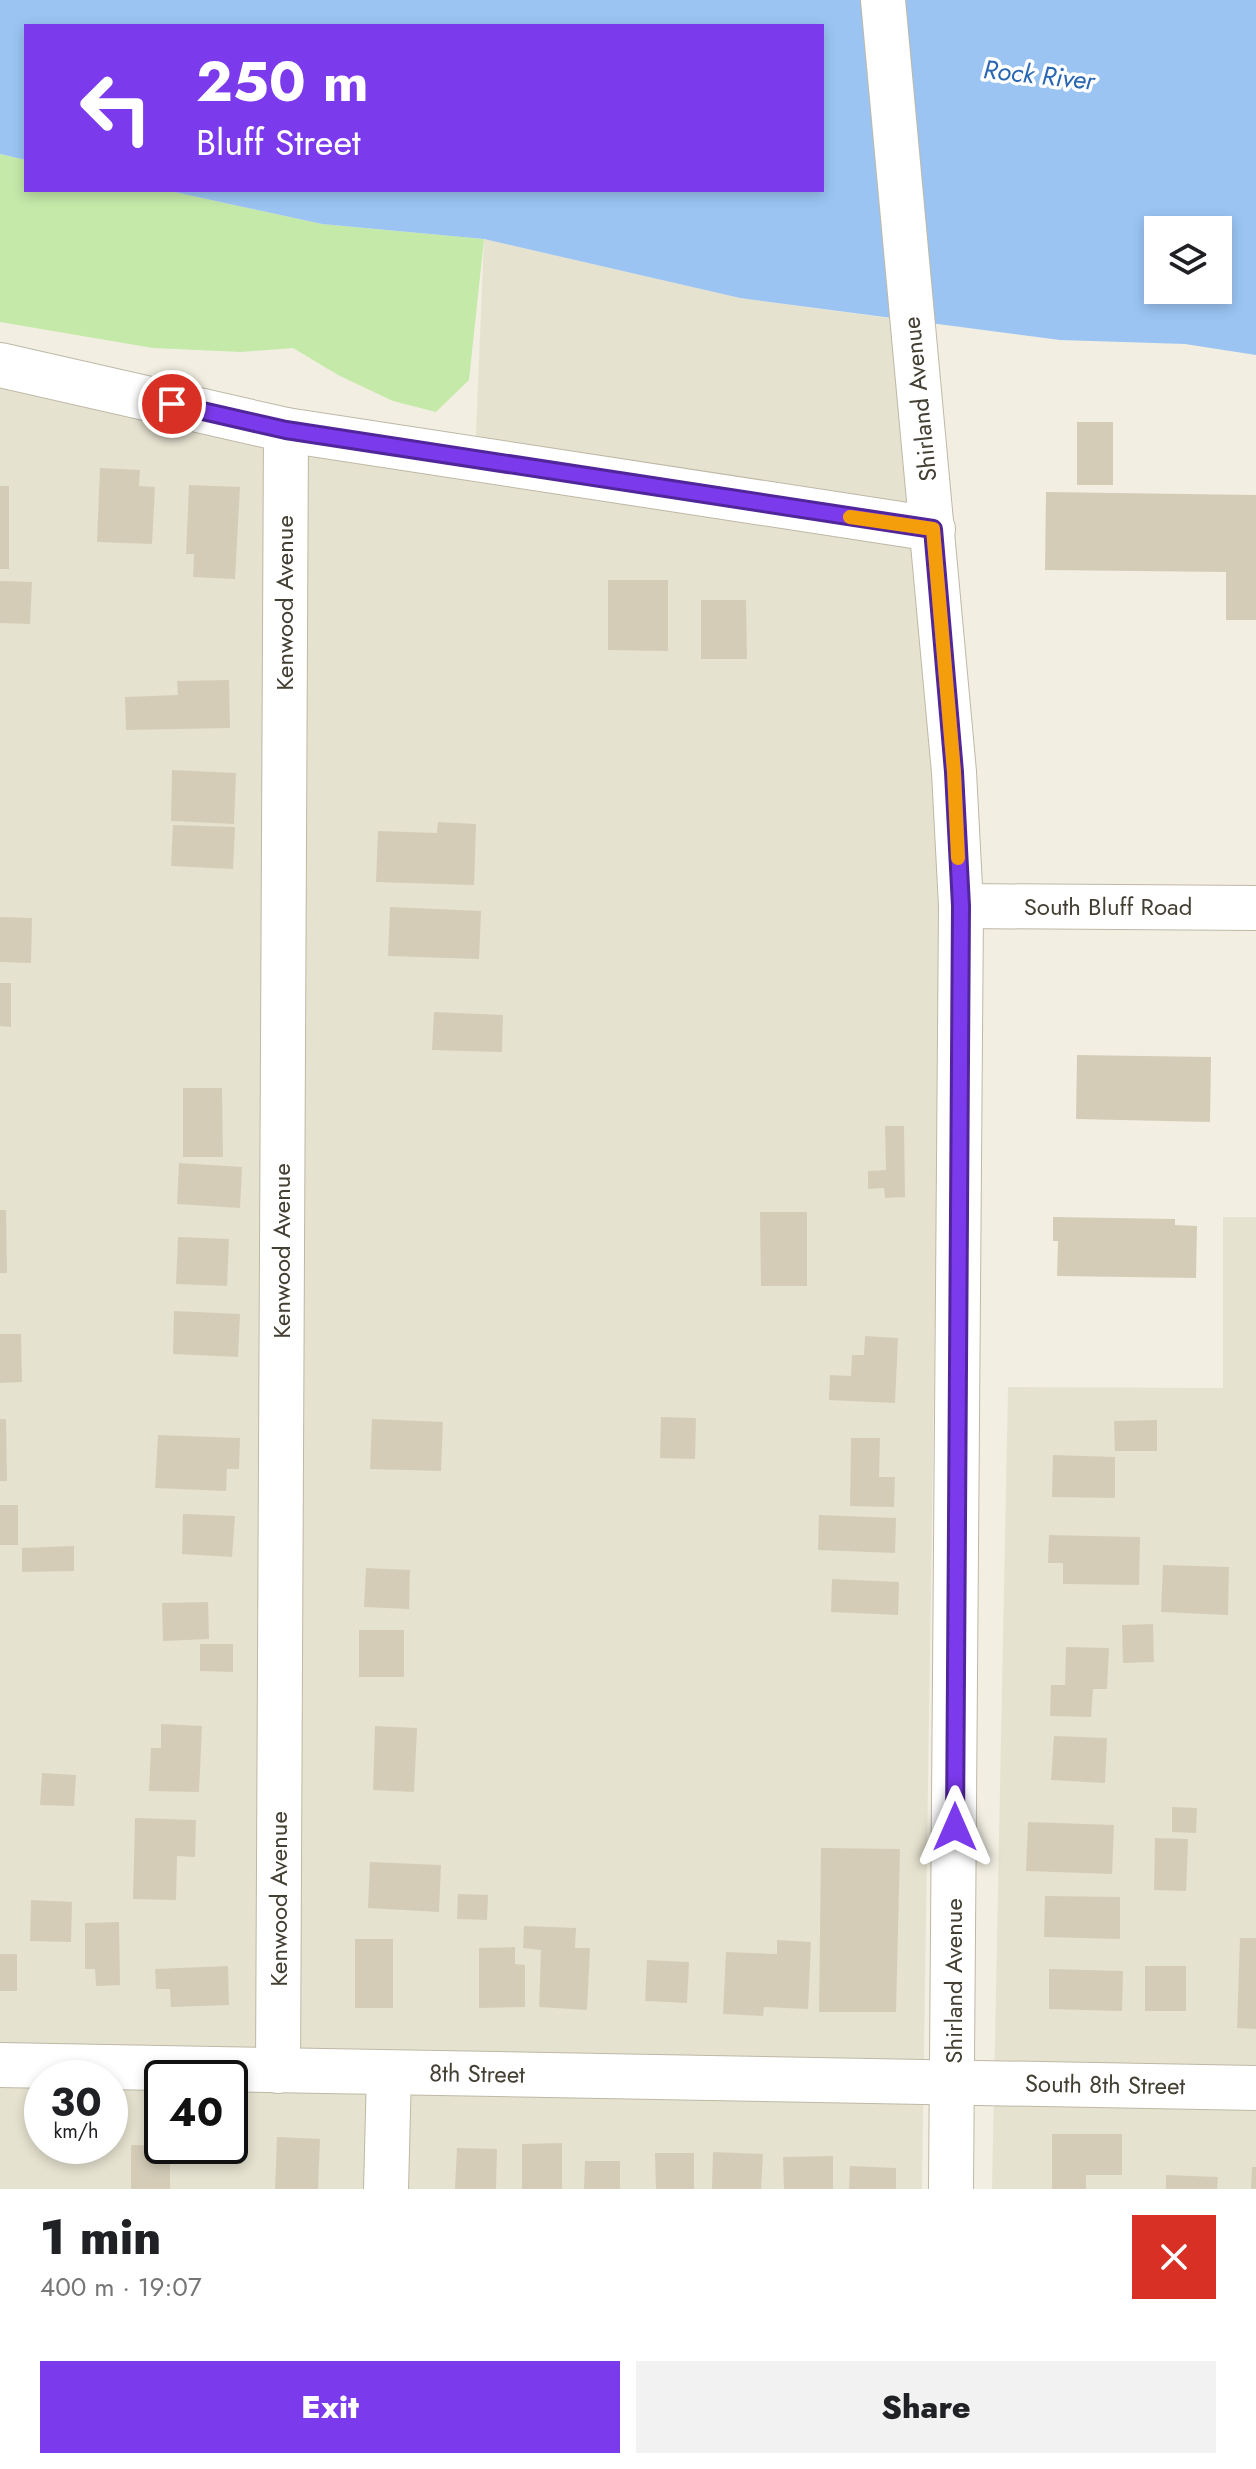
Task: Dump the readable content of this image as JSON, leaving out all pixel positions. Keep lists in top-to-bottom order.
{
  "streets": {
    "street": [
      "Shirland Avenue",
      "Kenwood Avenue",
      "South Bluff Road",
      "8th Street",
      "South 8th Street"
    ]
  },
  "crossings": [
    ["Shirland Avenue", "South Bluff Road"],
    ["Shirland Avenue", "8th Street"],
    ["Shirland Avenue", "South 8th Street"],
    ["Kenwood Avenue", "8th Street"],
    ["8th Street", "South 8th Street"]
  ],
  "water": ["Rock River"],
  "page": {
    "turn": ["250 m", "Bluff Street"],
    "speed": "30 km/h",
    "limit": "40",
    "heading": ["1 min", "400 m · 19:07"],
    "buttons": ["Exit", "Share"]
  }
}
